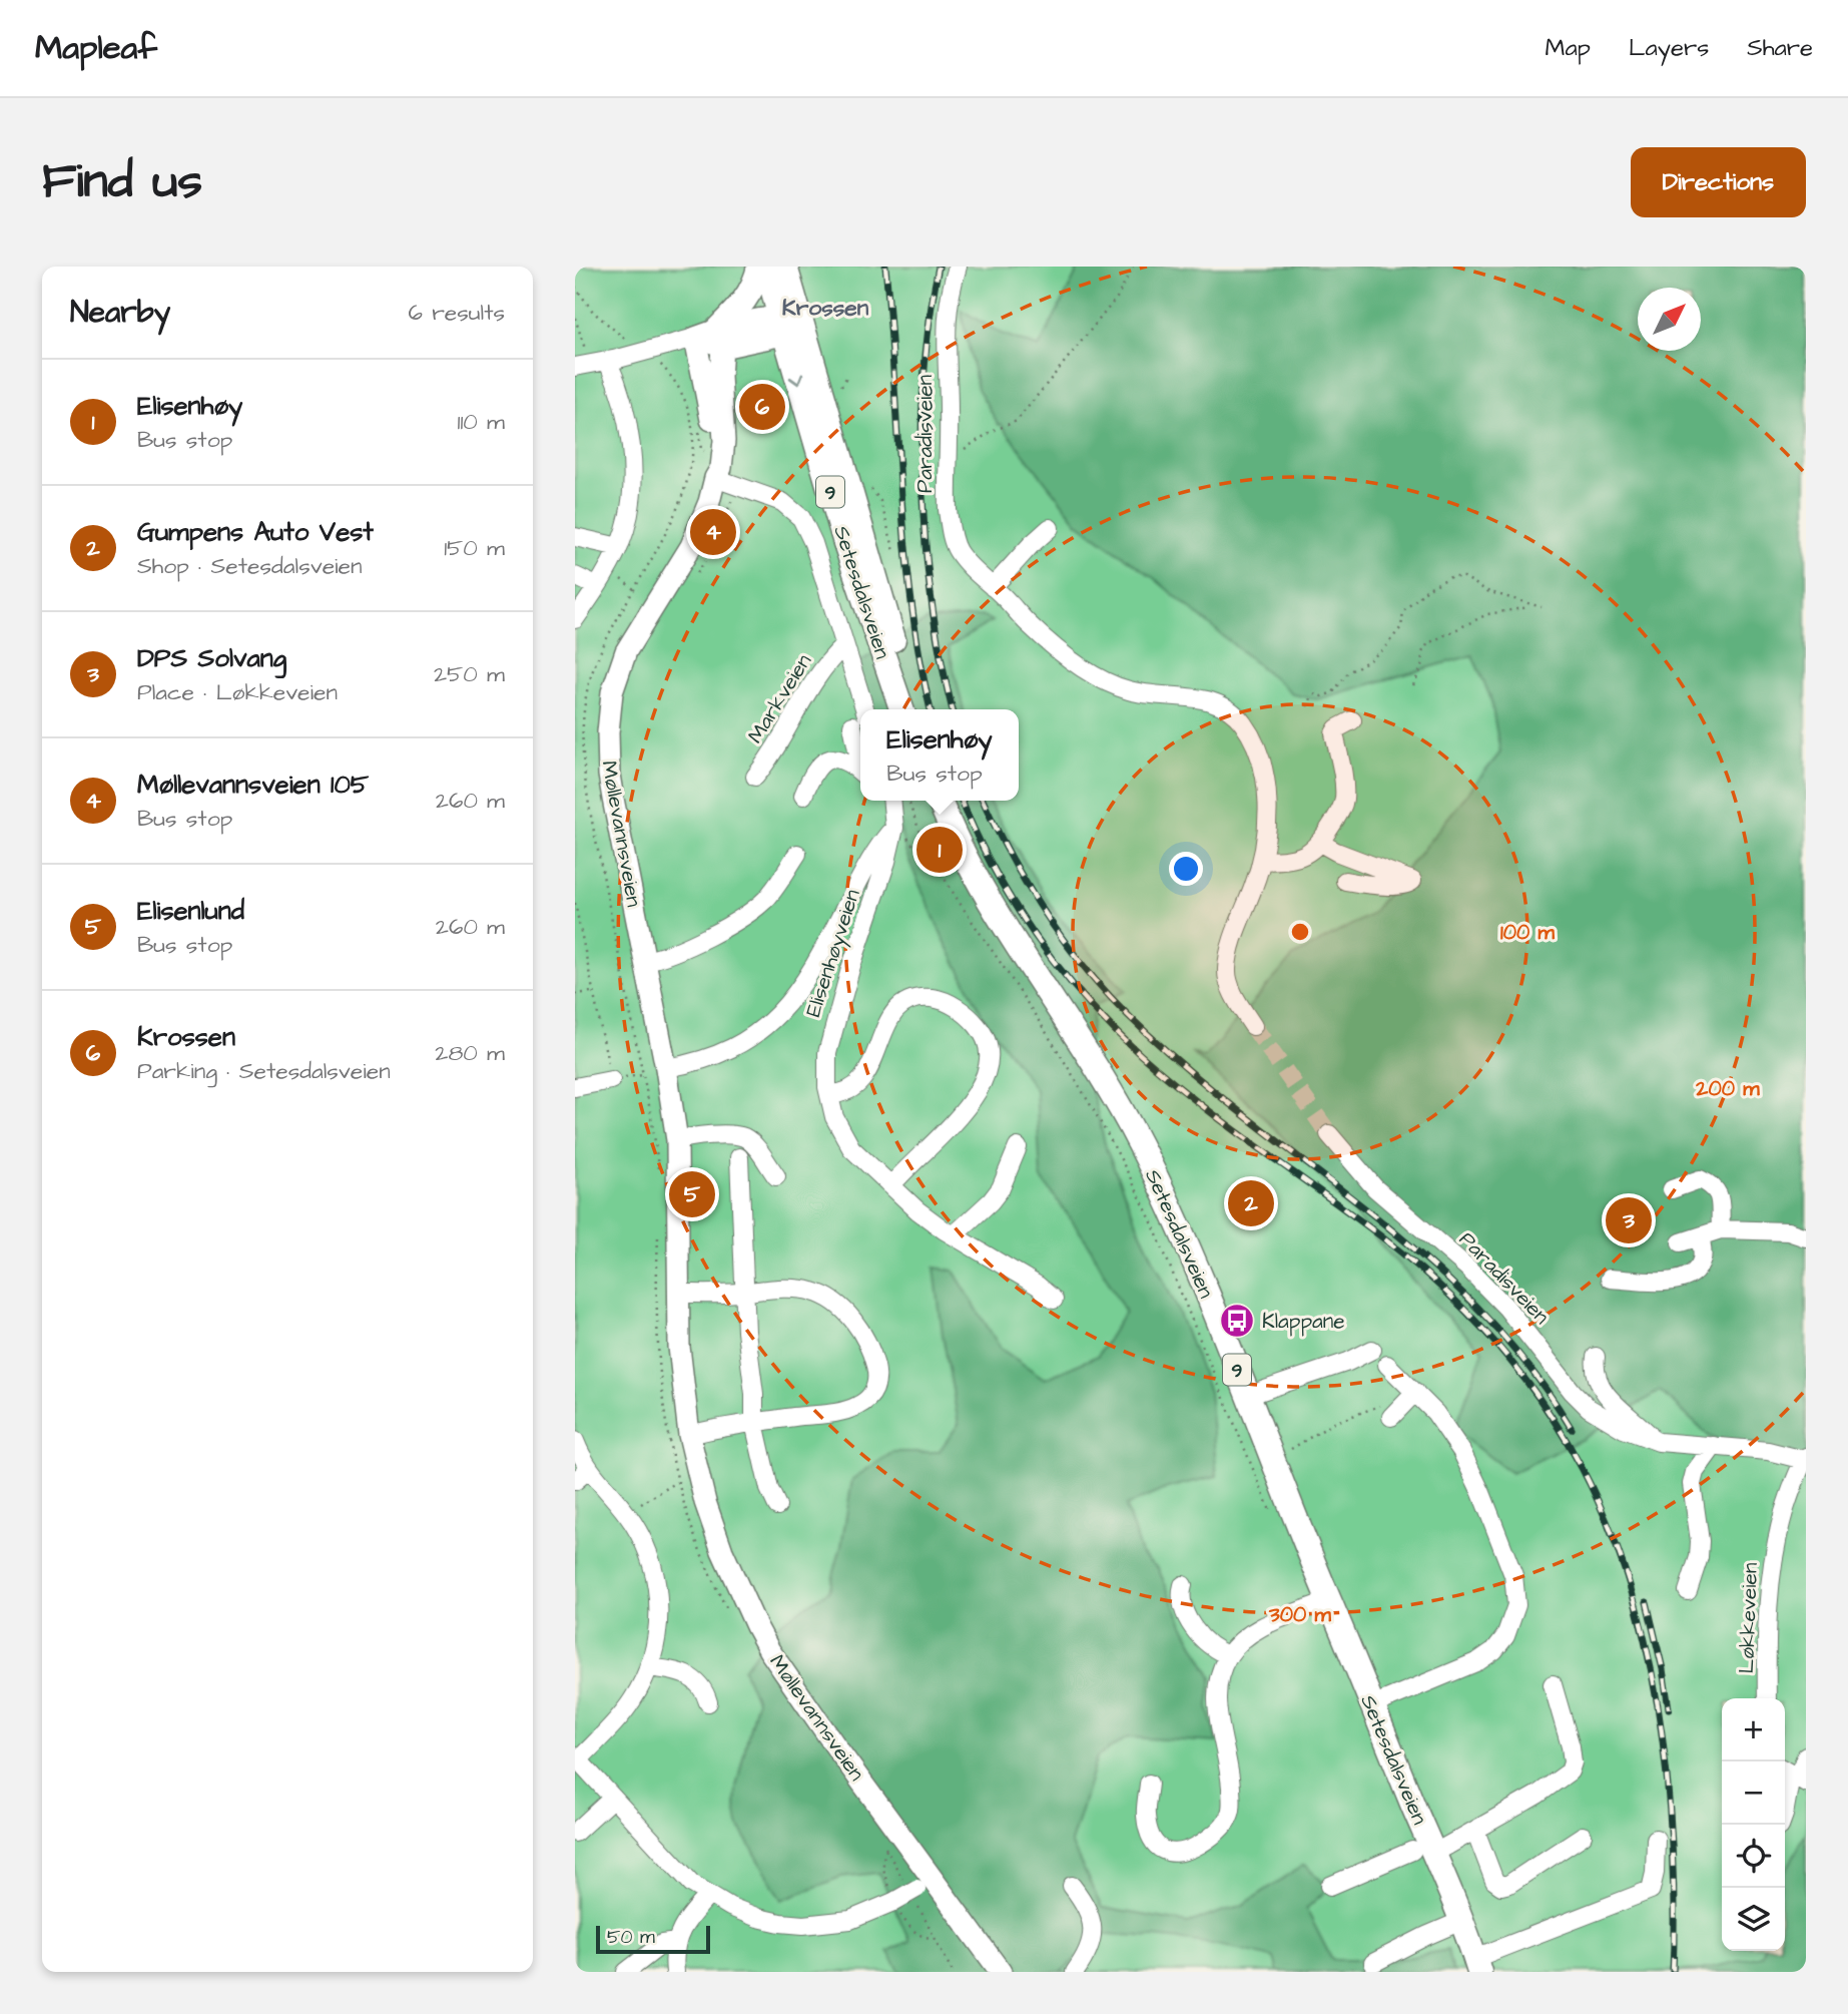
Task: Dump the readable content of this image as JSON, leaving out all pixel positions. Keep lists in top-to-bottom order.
{
  "streets": {
    "highway": ["9", "Setesdalsveien"],
    "main road": ["Møllevannsveien"],
    "street": [
      "Paradisveien",
      "Markveien",
      "Elisenhøyveien",
      "Løkkeveien"
    ]
  },
  "crossings": [
    ["Paradisveien", "Løkkeveien"]
  ],
  "districts": ["Krossen"],
  "places": {
    "bus stop": ["Klappane"]
  },
  "scale_bar": "50 m",
  "north": "top right",
  "page": {
    "header": "Mapleaf",
    "nav": ["Map", "Layers", "Share"],
    "buttons": "Directions",
    "title": "Find us",
    "heading": ["Nearby", "6 results"],
    "list": [
      {
        "mark": "1",
        "name": "Elisenhøy",
        "note": "Bus stop",
        "value": "110 m"
      },
      {
        "mark": "2",
        "name": "Gumpens Auto Vest",
        "note": "Shop · Setesdalsveien",
        "value": "150 m"
      },
      {
        "mark": "3",
        "name": "DPS Solvang",
        "note": "Place · Løkkeveien",
        "value": "250 m"
      },
      {
        "mark": "4",
        "name": "Møllevannsveien 105",
        "note": "Bus stop",
        "value": "260 m"
      },
      {
        "mark": "5",
        "name": "Elisenlund",
        "note": "Bus stop",
        "value": "260 m"
      },
      {
        "mark": "6",
        "name": "Krossen",
        "note": "Parking · Setesdalsveien",
        "value": "280 m"
      }
    ],
    "pins": [
      "6",
      "4",
      "1",
      "5",
      "2",
      "3"
    ],
    "popup": ["Elisenhøy", "Bus stop"],
    "map_buttons": ["+", "−"],
    "scale": "50 m"
  },
  "rings": ["100 m", "200 m", "300 m"]
}
